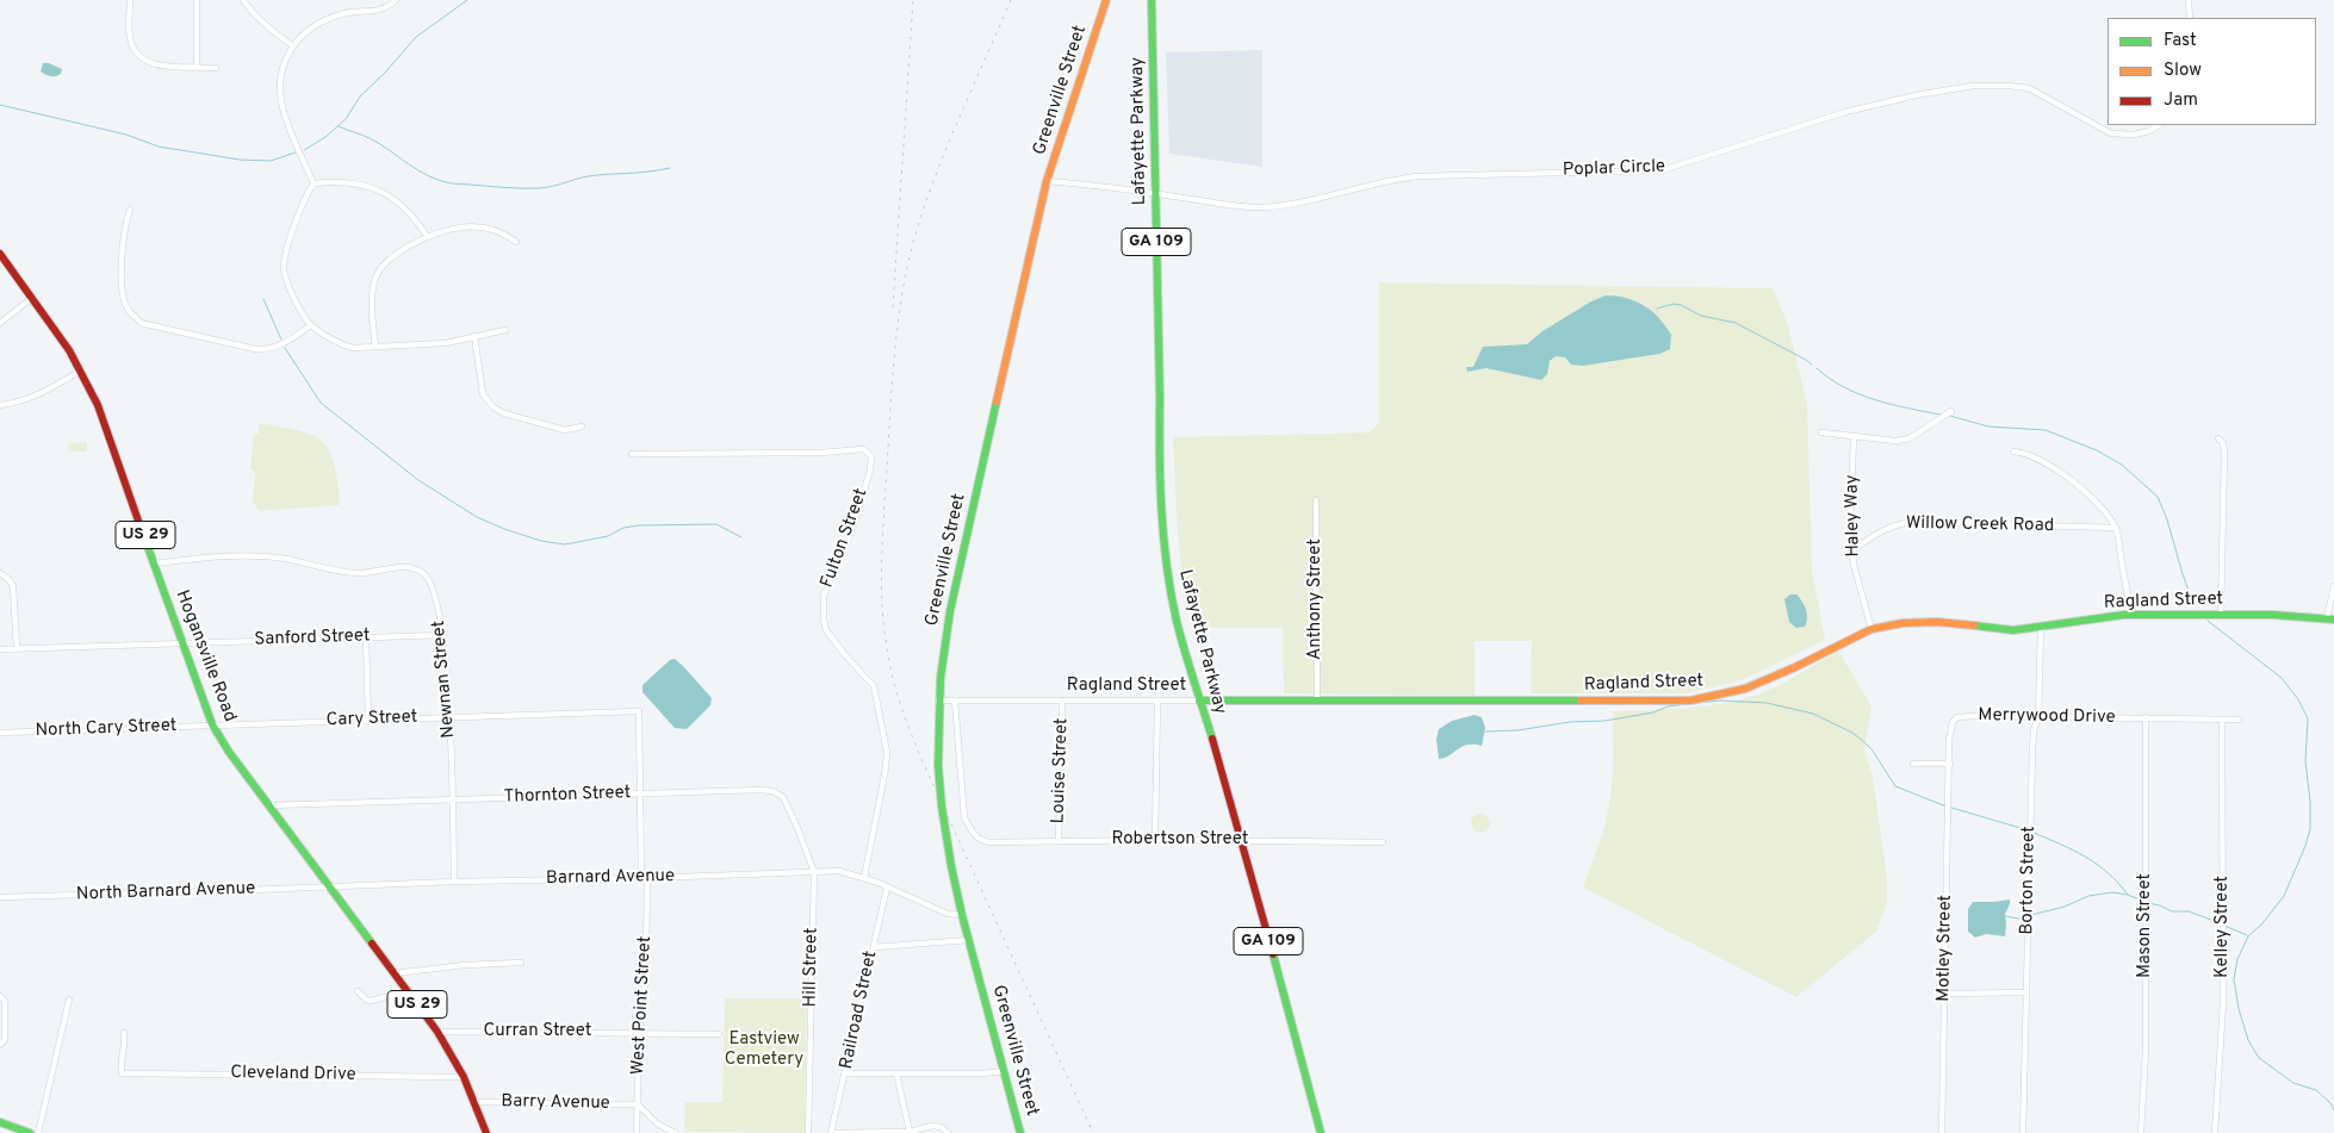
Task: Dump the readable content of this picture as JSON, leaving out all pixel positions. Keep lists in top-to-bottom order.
{
  "streets": {
    "main road": [
      "Greenville Street",
      "Lafayette Parkway",
      "GA 109",
      "US 29",
      "Ragland Street",
      "Hogansville Road"
    ],
    "street": [
      "Poplar Circle",
      "Haley Way",
      "Willow Creek Road",
      "Fulton Street",
      "Anthony Street",
      "Sanford Street",
      "Newnan Street",
      "Merrywood Drive",
      "Cary Street",
      "North Cary Street",
      "Louise Street",
      "Thornton Street",
      "Robertson Street",
      "Barnard Avenue",
      "Borton Street",
      "North Barnard Avenue",
      "Mason Street",
      "Kelley Street",
      "Motley Street",
      "Hill Street",
      "West Point Street",
      "Railroad Street",
      "Curran Street",
      "Cleveland Drive",
      "Barry Avenue"
    ]
  },
  "crossings": [
    ["Greenville Street", "Poplar Circle"],
    ["Greenville Street", "Ragland Street"],
    ["Greenville Street", "Barnard Avenue"],
    ["Lafayette Parkway", "Poplar Circle"],
    ["Lafayette Parkway", "Ragland Street"],
    ["Lafayette Parkway", "Robertson Street"],
    ["Haley Way", "Willow Creek Road"],
    ["Haley Way", "Ragland Street"],
    ["Fulton Street", "Barnard Avenue"],
    ["Anthony Street", "Ragland Street"],
    ["Ragland Street", "Louise Street"],
    ["Ragland Street", "Robertson Street"],
    ["Ragland Street", "Borton Street"],
    ["Sanford Street", "Hogansville Road"],
    ["Sanford Street", "Newnan Street"],
    ["Hogansville Road", "Newnan Street"],
    ["Hogansville Road", "Cary Street"],
    ["Hogansville Road", "North Cary Street"],
    ["Hogansville Road", "Thornton Street"],
    ["Hogansville Road", "Barnard Avenue"],
    ["Hogansville Road", "North Barnard Avenue"],
    ["Hogansville Road", "Curran Street"],
    ["Hogansville Road", "Cleveland Drive"],
    ["Hogansville Road", "Barry Avenue"],
    ["Newnan Street", "Cary Street"],
    ["Newnan Street", "Thornton Street"],
    ["Newnan Street", "Barnard Avenue"],
    ["Merrywood Drive", "Borton Street"],
    ["Merrywood Drive", "Mason Street"],
    ["Merrywood Drive", "Kelley Street"],
    ["Merrywood Drive", "Motley Street"],
    ["Cary Street", "North Cary Street"],
    ["Cary Street", "West Point Street"],
    ["Louise Street", "Robertson Street"],
    ["Thornton Street", "Barnard Avenue"],
    ["Thornton Street", "Hill Street"],
    ["Thornton Street", "West Point Street"],
    ["Barnard Avenue", "North Barnard Avenue"],
    ["Barnard Avenue", "Hill Street"],
    ["Barnard Avenue", "West Point Street"],
    ["Barnard Avenue", "Railroad Street"],
    ["West Point Street", "Curran Street"],
    ["West Point Street", "Barry Avenue"]
  ],
  "parks": ["Eastview Cemetery"],
  "legend": ["Fast", "Slow", "Jam"]
}
